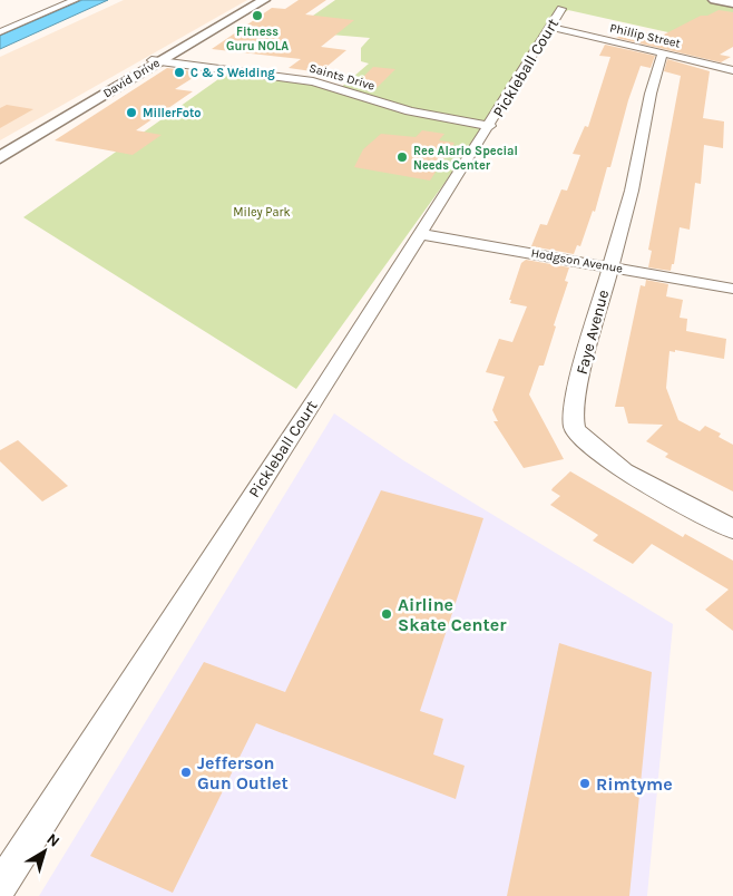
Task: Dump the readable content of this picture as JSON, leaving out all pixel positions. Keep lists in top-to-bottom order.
{
  "streets": {
    "main road": ["David Drive"],
    "street": [
      "Phillip Street",
      "Pickleball Court",
      "Saints Drive",
      "Hodgson Avenue",
      "Faye Avenue"
    ]
  },
  "crossings": [
    ["Phillip Street", "Pickleball Court"],
    ["Phillip Street", "Faye Avenue"],
    ["Pickleball Court", "Saints Drive"],
    ["Pickleball Court", "Hodgson Avenue"],
    ["Saints Drive", "David Drive"],
    ["Hodgson Avenue", "Faye Avenue"]
  ],
  "parks": ["Miley Park"],
  "places": [
    "Fitness Guru NOLA",
    "C & S Welding",
    "MillerFoto",
    "Ree Alario Special Needs Center",
    "Airline Skate Center",
    "Jefferson Gun Outlet",
    "Rimtyme"
  ],
  "north": "top right"
}
